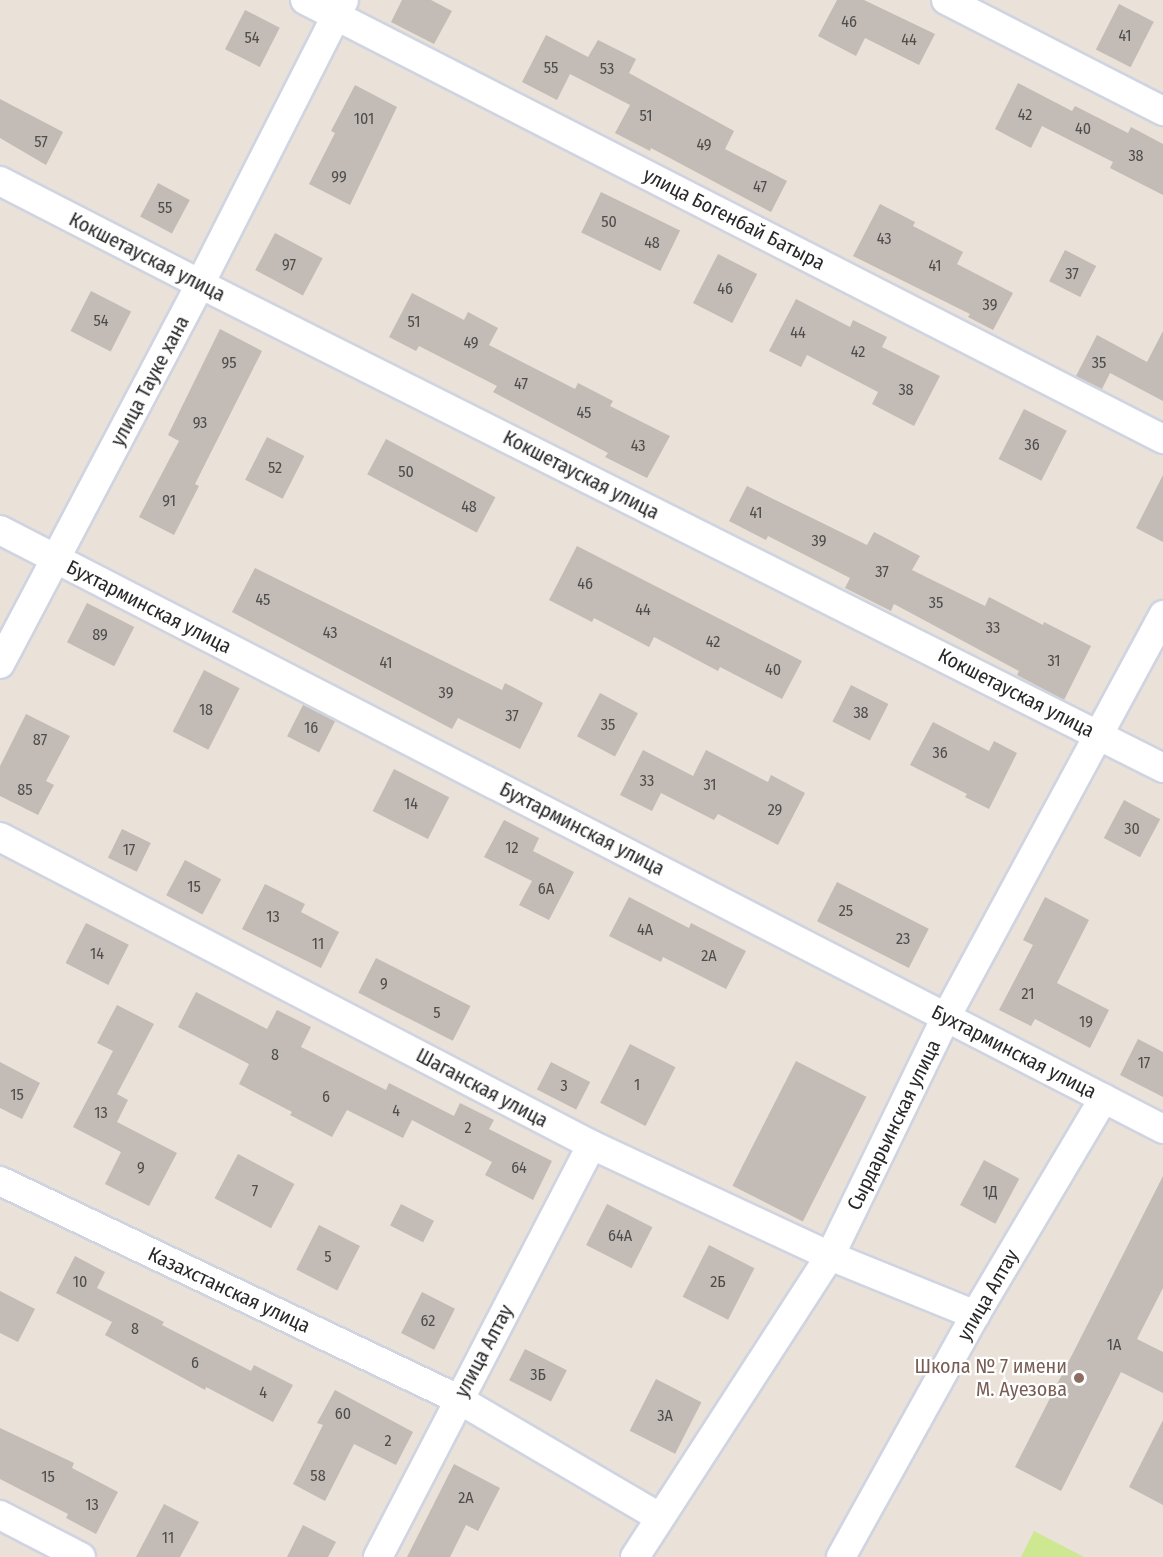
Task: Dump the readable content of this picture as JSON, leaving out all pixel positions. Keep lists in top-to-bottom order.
{
  "streets": {
    "street": [
      "улица Богенбай Батыра",
      "Кокшетауская улица",
      "улица Тауке хана",
      "Бухтарминская улица",
      "Шаганская улица",
      "Сырдарьинская улица",
      "Казахстанская улица",
      "улица Алтау"
    ]
  },
  "crossings": [
    ["улица Богенбай Батыра", "улица Тауке хана"],
    ["Кокшетауская улица", "улица Тауке хана"],
    ["Кокшетауская улица", "Сырдарьинская улица"],
    ["улица Тауке хана", "Бухтарминская улица"],
    ["Бухтарминская улица", "Сырдарьинская улица"],
    ["Бухтарминская улица", "улица Алтау"],
    ["Шаганская улица", "Сырдарьинская улица"],
    ["Шаганская улица", "улица Алтау"],
    ["Сырдарьинская улица", "Казахстанская улица"],
    ["Казахстанская улица", "улица Алтау"]
  ],
  "places": ["Школа № 7 имени М. Ауезова"],
  "house_numbers": [
    "46",
    "41",
    "54",
    "44",
    "55",
    "53",
    "42",
    "51",
    "101",
    "40",
    "57",
    "49",
    "38",
    "99",
    "47",
    "55",
    "50",
    "43",
    "48",
    "97",
    "41",
    "37",
    "46",
    "39",
    "54",
    "51",
    "44",
    "49",
    "42",
    "95",
    "35",
    "47",
    "38",
    "45",
    "93",
    "36",
    "43",
    "52",
    "50",
    "91",
    "48",
    "41",
    "39",
    "37",
    "46",
    "45",
    "35",
    "44",
    "33",
    "43",
    "89",
    "42",
    "31",
    "41",
    "40",
    "39",
    "18",
    "38",
    "37",
    "35",
    "16",
    "87",
    "36",
    "33",
    "31",
    "85",
    "14",
    "29",
    "30",
    "12",
    "17",
    "15",
    "6А",
    "25",
    "13",
    "4А",
    "23",
    "11",
    "14",
    "2А",
    "9",
    "21",
    "5",
    "19",
    "8",
    "17",
    "1",
    "3",
    "15",
    "6",
    "4",
    "13",
    "2",
    "9",
    "64",
    "7",
    "1Д",
    "64А",
    "5",
    "10",
    "2Б",
    "62",
    "8",
    "1А",
    "6",
    "3Б",
    "4",
    "60",
    "3А",
    "2",
    "58",
    "15",
    "2А",
    "13",
    "11"
  ]
}
